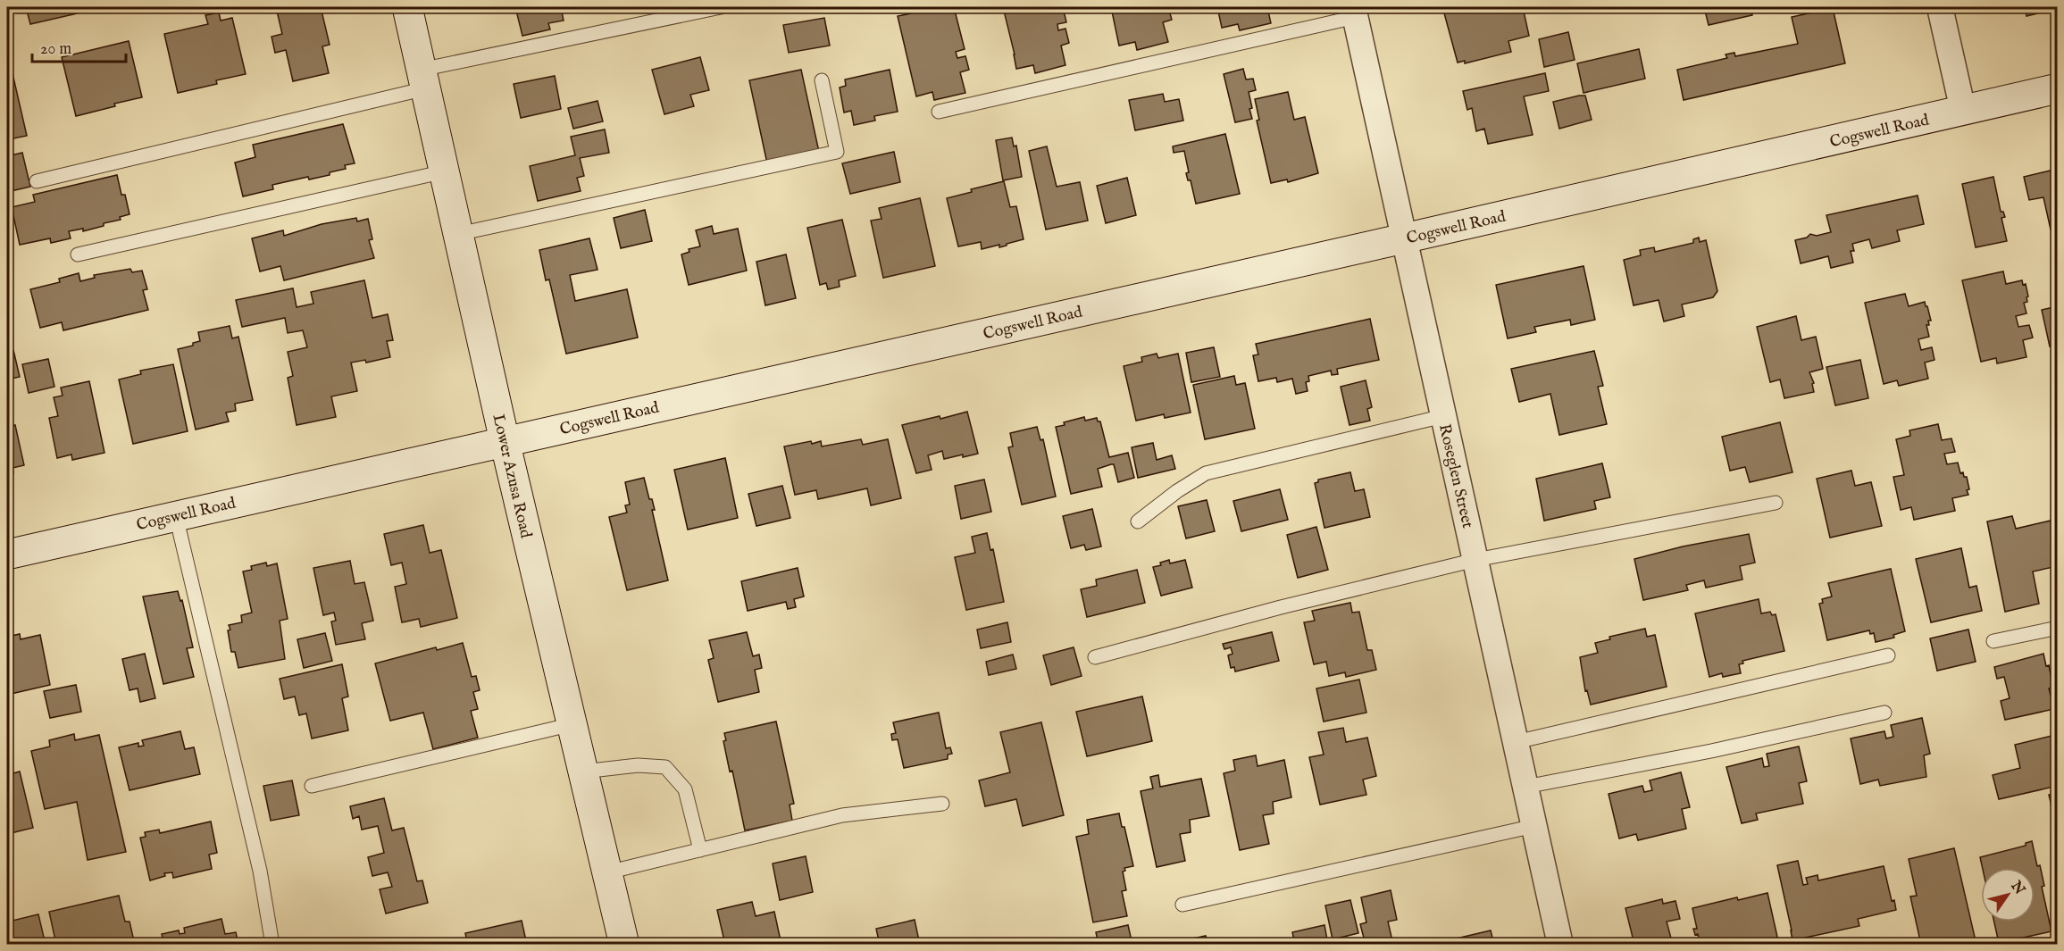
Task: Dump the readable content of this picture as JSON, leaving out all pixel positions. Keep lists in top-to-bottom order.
{
  "streets": {
    "street": ["Cogswell Road", "Lower Azusa Road", "Roseglen Street"]
  },
  "crossings": [
    ["Cogswell Road", "Lower Azusa Road"],
    ["Cogswell Road", "Roseglen Street"]
  ],
  "scale_bar": "20 m",
  "north": "top right"
}
